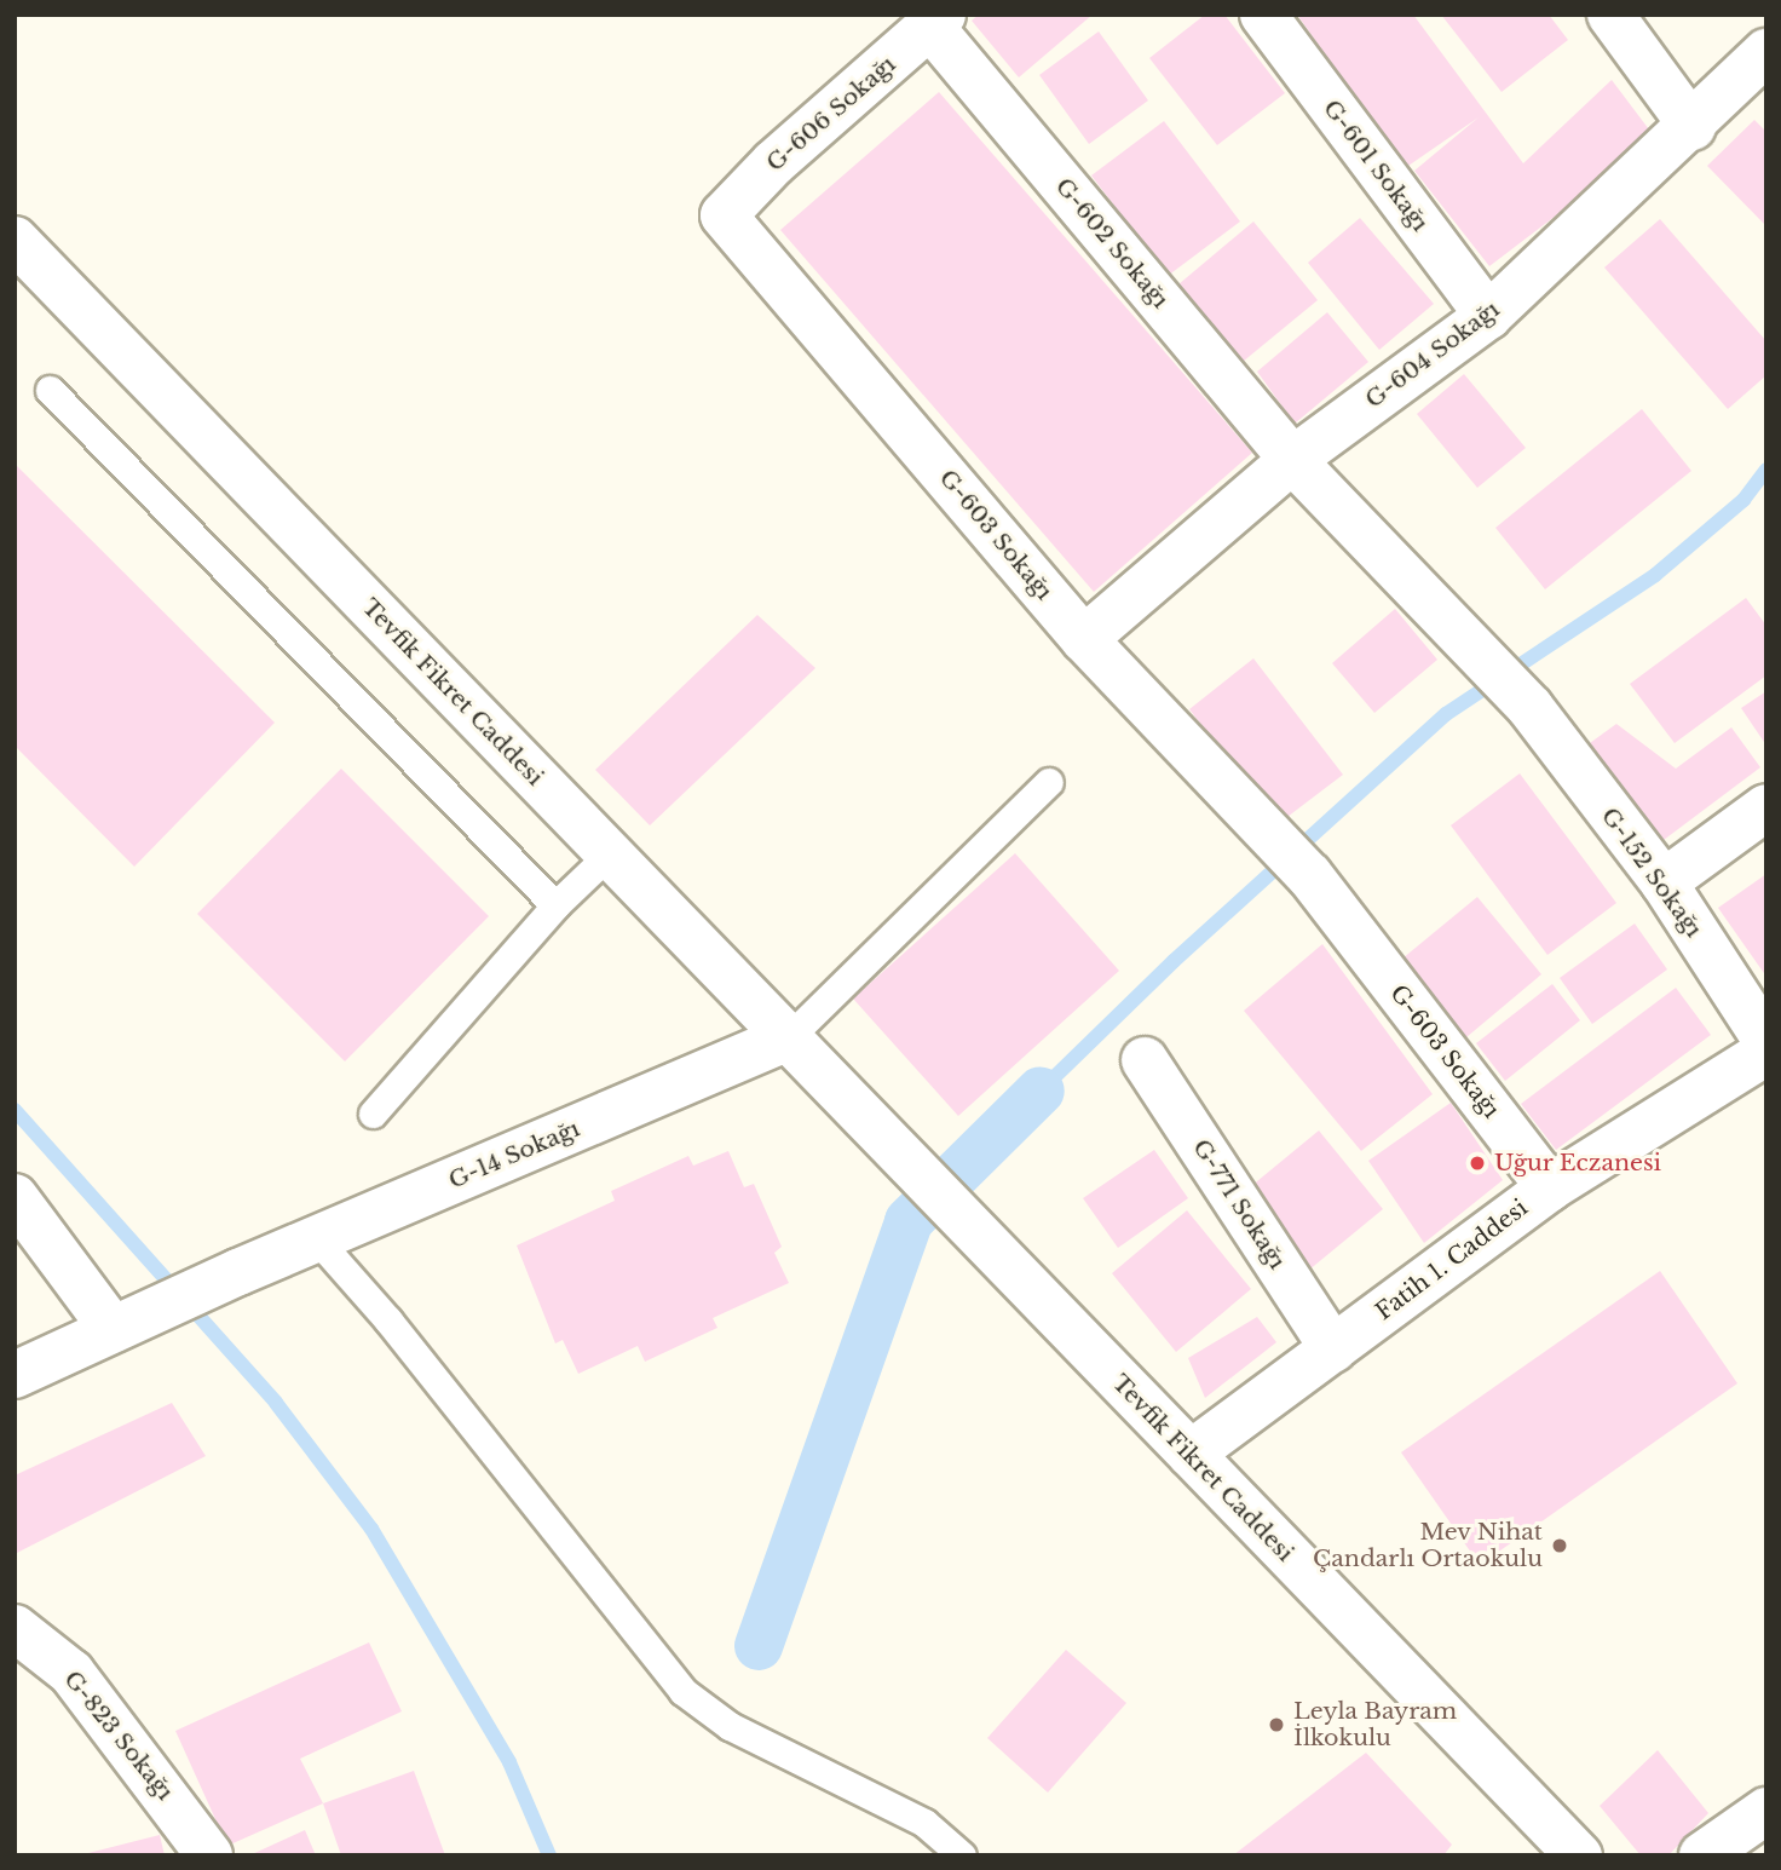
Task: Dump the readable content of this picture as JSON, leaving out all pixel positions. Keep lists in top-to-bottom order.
{
  "streets": {
    "street": [
      "G-606 Sokağı",
      "G-601 Sokağı",
      "G-602 Sokağı",
      "G-604 Sokağı",
      "G-603 Sokağı",
      "Tevfik Fikret Caddesi",
      "G-152 Sokağı",
      "G-14 Sokağı",
      "G-771 Sokağı",
      "Fatih 1. Caddesi",
      "G-823 Sokağı"
    ]
  },
  "crossings": [
    ["G-606 Sokağı", "G-602 Sokağı"],
    ["G-606 Sokağı", "G-603 Sokağı"],
    ["G-601 Sokağı", "G-604 Sokağı"],
    ["G-602 Sokağı", "G-604 Sokağı"],
    ["G-602 Sokağı", "G-152 Sokağı"],
    ["G-604 Sokağı", "G-603 Sokağı"],
    ["G-604 Sokağı", "G-152 Sokağı"],
    ["G-603 Sokağı", "Fatih 1. Caddesi"],
    ["Tevfik Fikret Caddesi", "G-14 Sokağı"],
    ["Tevfik Fikret Caddesi", "Fatih 1. Caddesi"],
    ["G-771 Sokağı", "Fatih 1. Caddesi"]
  ],
  "places": ["Uğur Eczanesi", "Mev Nihat Çandarlı Ortaokulu", "Leyla Bayram İlkokulu"]
}
